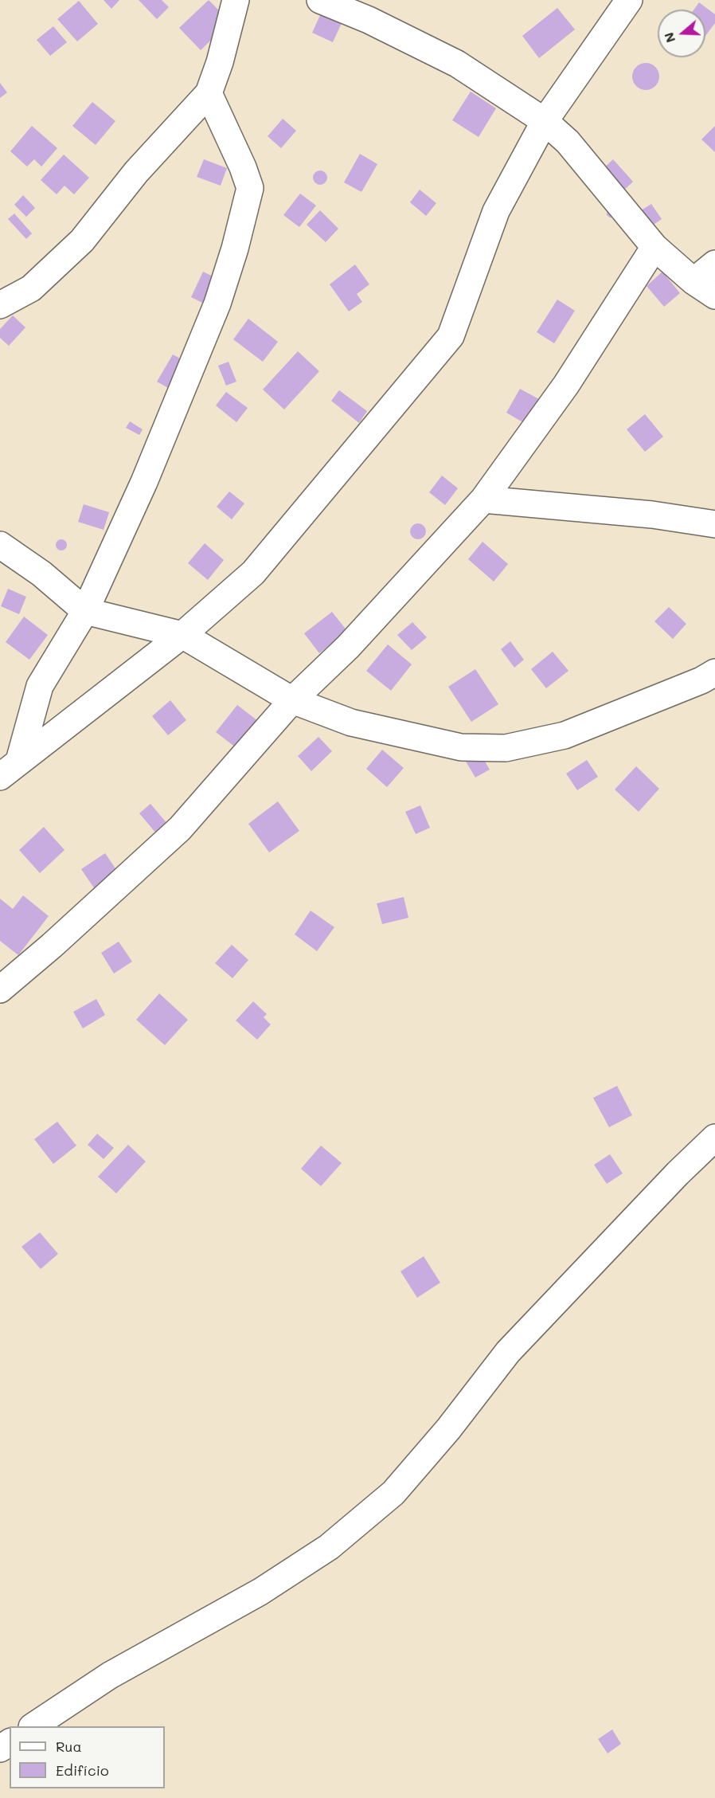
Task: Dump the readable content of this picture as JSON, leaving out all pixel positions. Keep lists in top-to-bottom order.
{
  "legend": ["Rua", "Edifício"],
  "north": "left"
}
